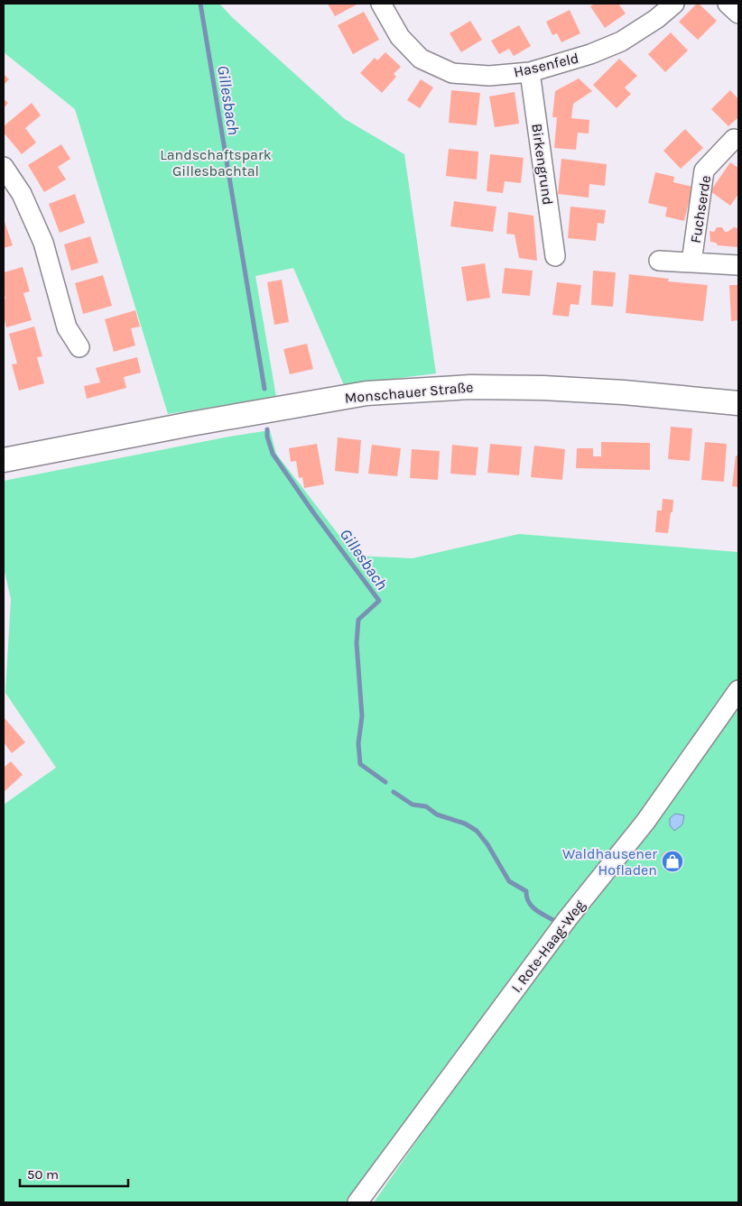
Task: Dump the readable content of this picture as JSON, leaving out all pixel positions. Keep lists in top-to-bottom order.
{
  "streets": {
    "main road": ["Monschauer Straße"],
    "street": [
      "Hasenfeld",
      "Birkengrund",
      "Fuchserde",
      "I. Rote-Haag-Weg"
    ]
  },
  "crossings": [
    ["Hasenfeld", "Birkengrund"]
  ],
  "water": ["Gillesbach"],
  "parks": ["Landschaftspark Gillesbachtal"],
  "places": {
    "shop": ["Waldhausener Hofladen"]
  },
  "scale_bar": "50 m"
}
